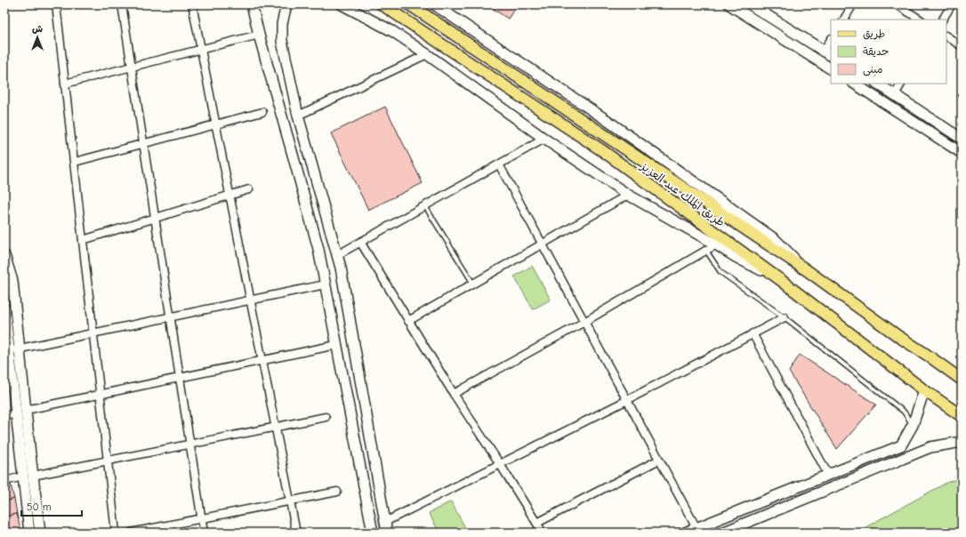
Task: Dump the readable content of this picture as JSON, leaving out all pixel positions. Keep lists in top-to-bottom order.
{
  "streets": {
    "main road": ["طريق الملك عبد العزيز"]
  },
  "legend": ["طريق", "حديقة", "مبنى"],
  "scale_bar": "50 m",
  "north": "top"
}
